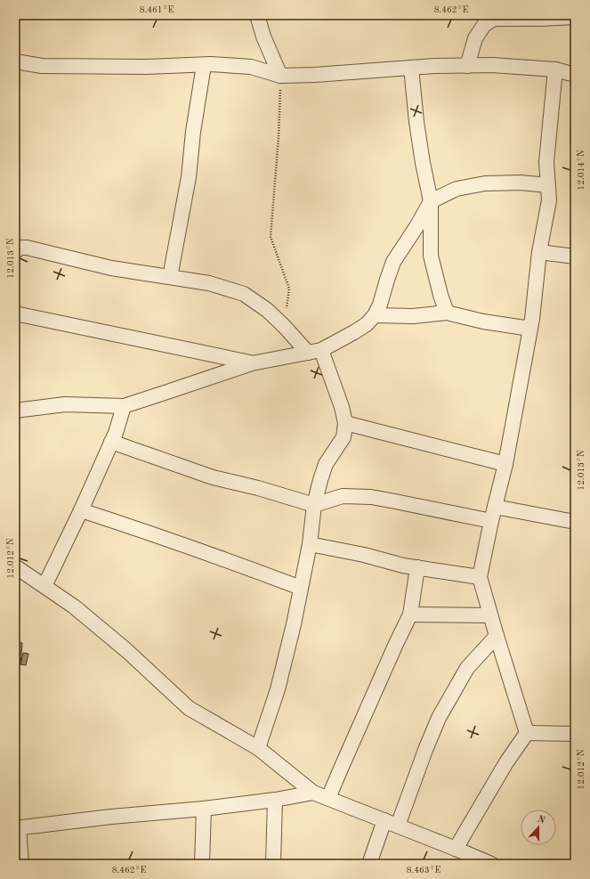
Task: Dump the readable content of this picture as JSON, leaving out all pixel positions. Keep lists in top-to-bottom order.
{
  "north": "top",
  "coordinates": [
    "8.461°E",
    "8.462°E",
    "12.014°N",
    "12.013°N",
    "12.012°N",
    "8.463°E"
  ]
}
